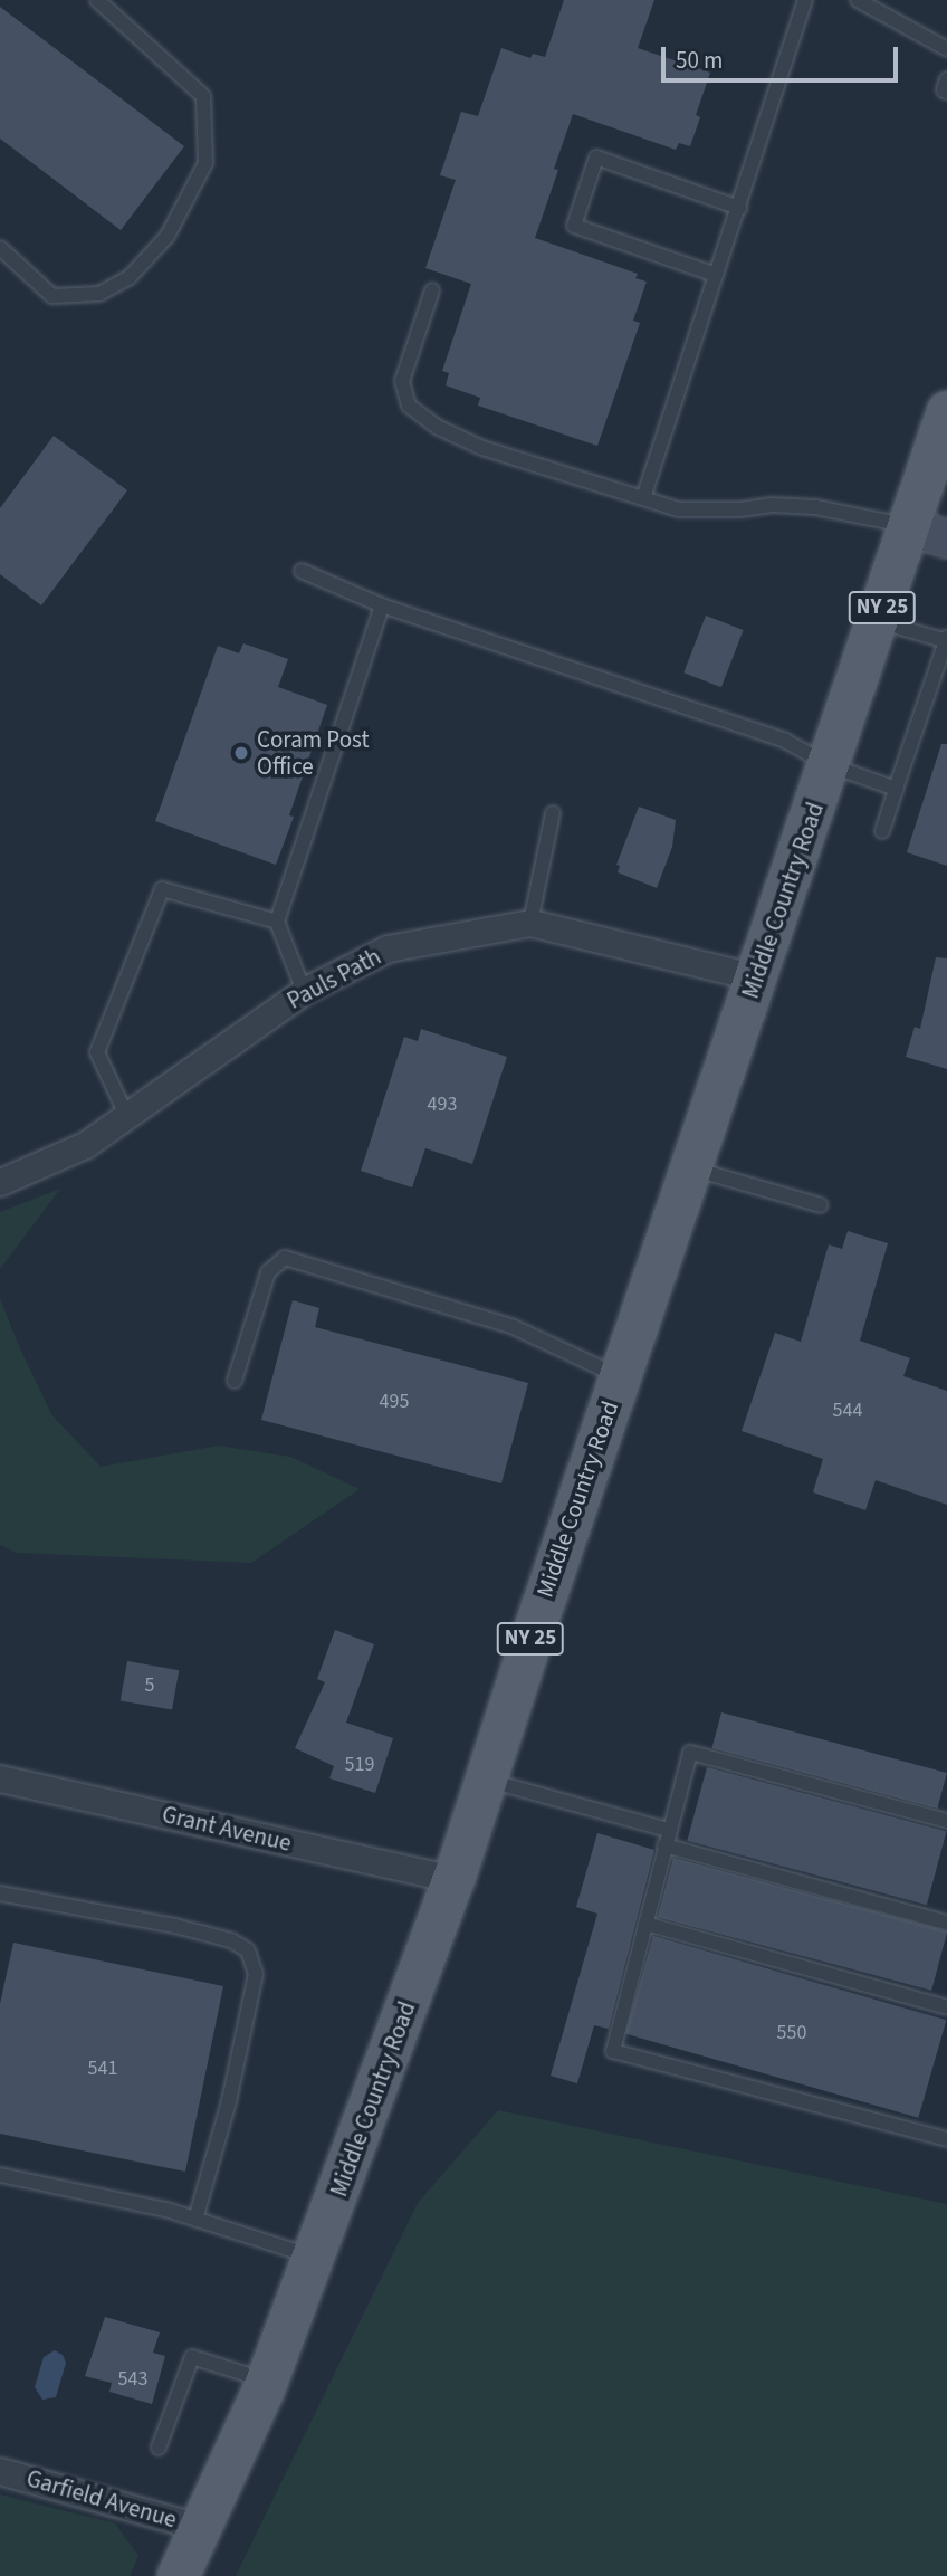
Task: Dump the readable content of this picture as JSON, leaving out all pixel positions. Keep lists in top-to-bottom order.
{
  "streets": {
    "main road": ["NY 25", "Middle Country Road"],
    "street": ["Pauls Path", "Grant Avenue", "Garfield Avenue"]
  },
  "crossings": [
    ["Middle Country Road", "Pauls Path"],
    ["Middle Country Road", "Grant Avenue"],
    ["Middle Country Road", "Garfield Avenue"]
  ],
  "places": ["Coram Post Office"],
  "house_numbers": [
    "493",
    "495",
    "544",
    "5",
    "519",
    "550",
    "541",
    "543"
  ],
  "scale_bar": "50 m"
}
